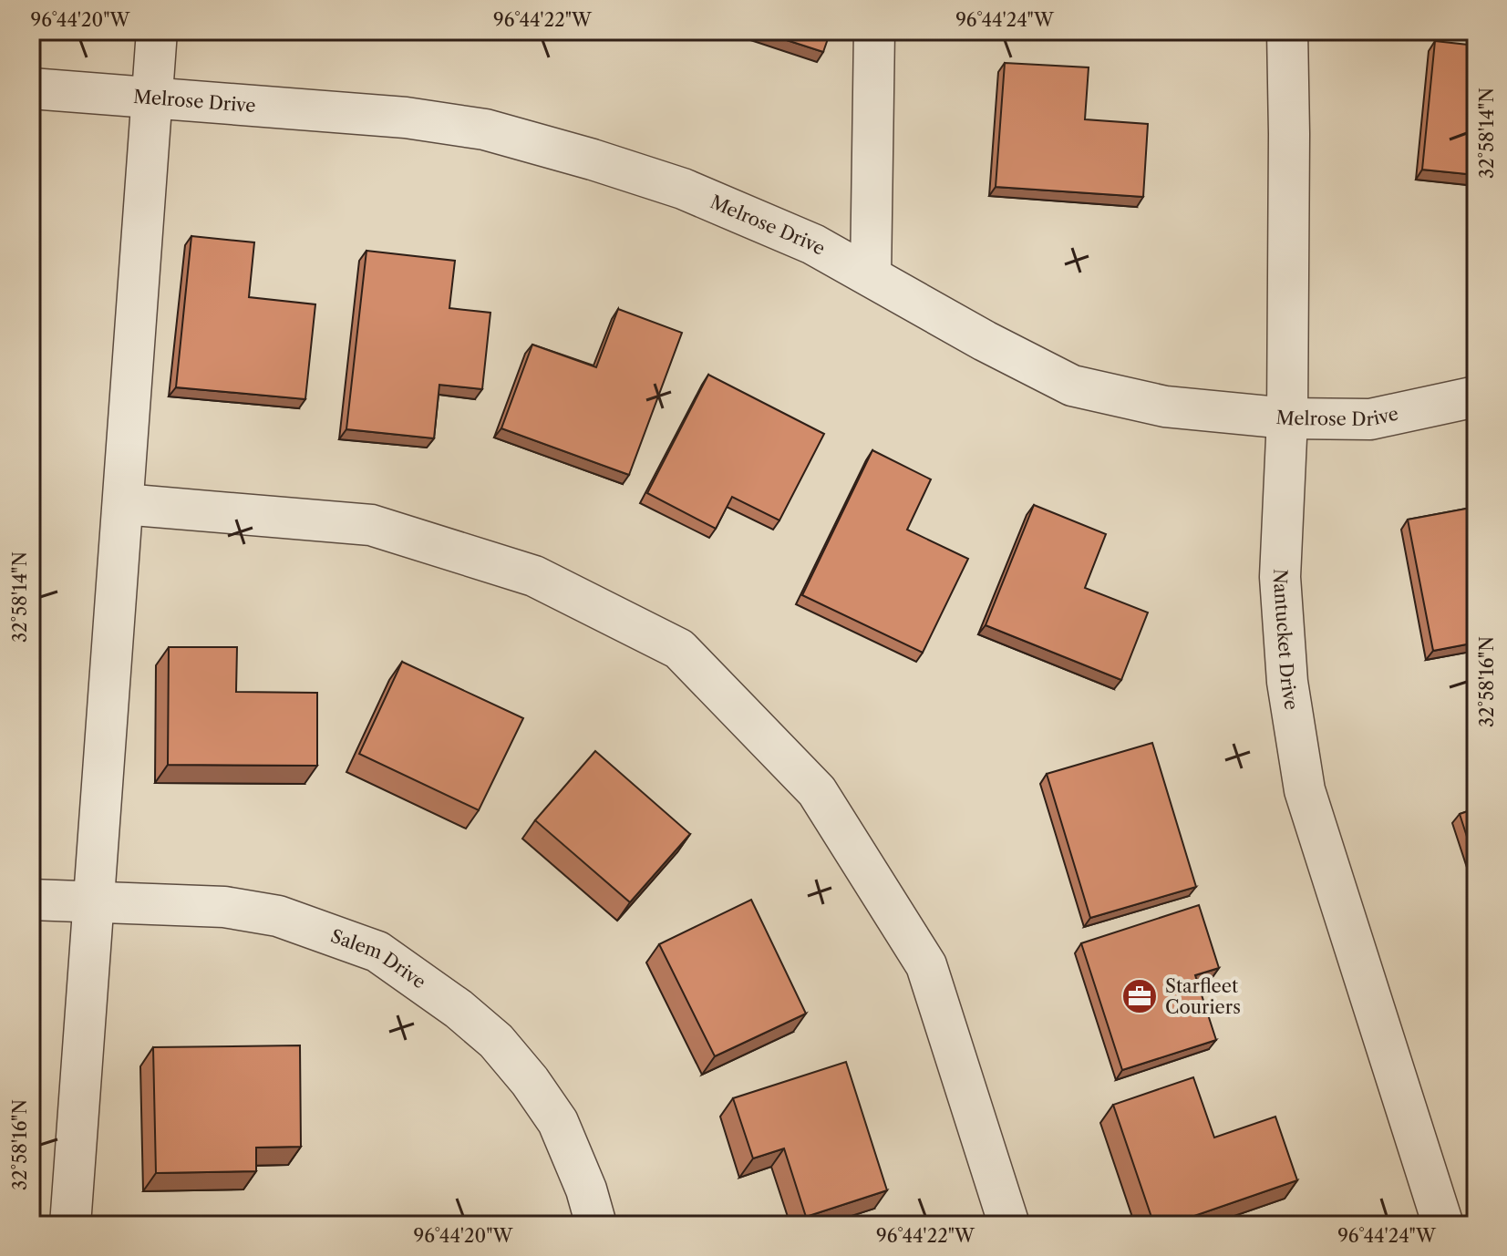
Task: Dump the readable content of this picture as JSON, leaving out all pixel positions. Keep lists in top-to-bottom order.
{
  "streets": {
    "street": ["Melrose Drive", "Nantucket Drive", "Salem Drive"]
  },
  "crossings": [
    ["Melrose Drive", "Nantucket Drive"]
  ],
  "places": {
    "office": ["Starfleet Couriers"]
  },
  "coordinates": [
    "96°44'20\"W",
    "96°44'22\"W",
    "96°44'24\"W",
    "32°58'14\"N",
    "32°58'16\"N"
  ]
}
